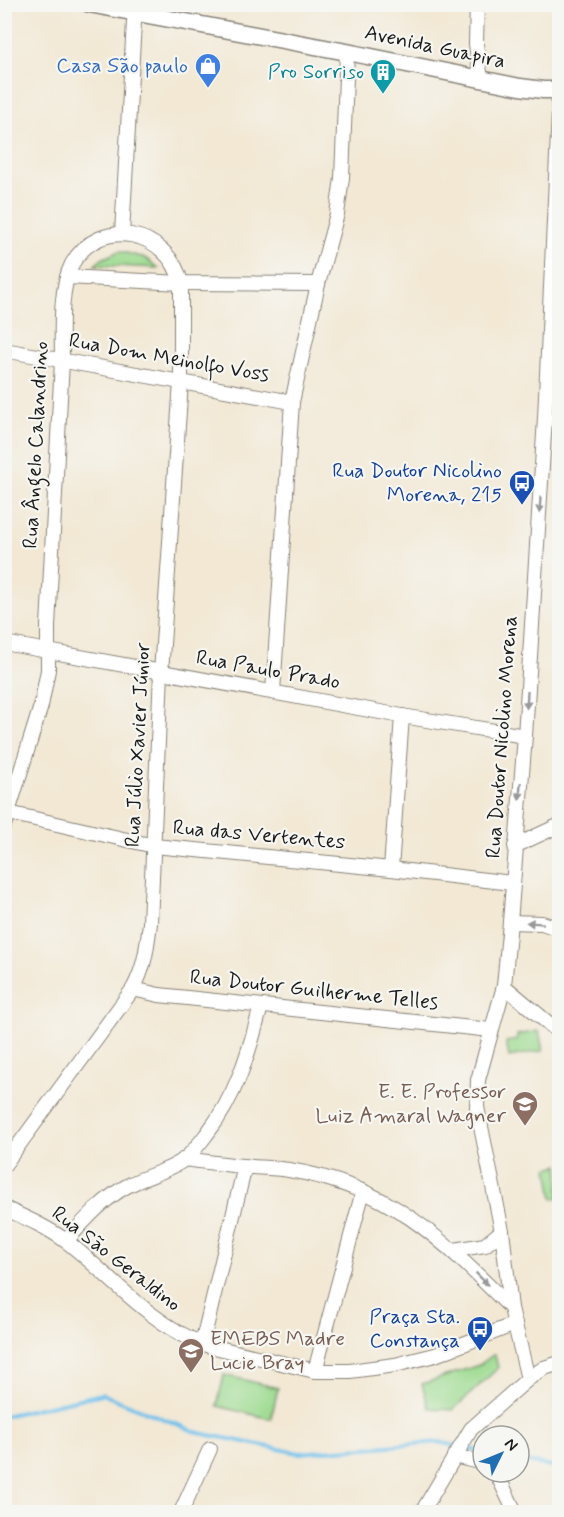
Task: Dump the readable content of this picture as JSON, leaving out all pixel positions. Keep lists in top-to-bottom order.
{
  "streets": {
    "main road": ["Avenida Guapira"],
    "street": [
      "Rua Dom Meinolfo Voss",
      "Rua Ângelo Calandrino",
      "Rua Paulo Prado",
      "Rua Doutor Nicolino Morena",
      "Rua Júlio Xavier Júnior",
      "Rua das Vertentes",
      "Rua Doutor Guilherme Telles",
      "Rua São Geraldino"
    ]
  },
  "crossings": [
    ["Avenida Guapira", "Rua Doutor Nicolino Morena"],
    ["Rua Dom Meinolfo Voss", "Rua Ângelo Calandrino"],
    ["Rua Dom Meinolfo Voss", "Rua Júlio Xavier Júnior"],
    ["Rua Ângelo Calandrino", "Rua Paulo Prado"],
    ["Rua Ângelo Calandrino", "Rua das Vertentes"],
    ["Rua Paulo Prado", "Rua Doutor Nicolino Morena"],
    ["Rua Paulo Prado", "Rua Júlio Xavier Júnior"],
    ["Rua Doutor Nicolino Morena", "Rua das Vertentes"],
    ["Rua Doutor Nicolino Morena", "Rua Doutor Guilherme Telles"],
    ["Rua Doutor Nicolino Morena", "Rua São Geraldino"],
    ["Rua Júlio Xavier Júnior", "Rua das Vertentes"],
    ["Rua Júlio Xavier Júnior", "Rua Doutor Guilherme Telles"]
  ],
  "places": {
    "shop": ["Casa São paulo"],
    "building": ["Pro Sorriso"],
    "bus stop": ["Rua Doutor Nicolino Morena, 215", "Praça Sta. Constança"],
    "school or university": ["E. E. Professor Luiz Amaral Wagner", "EMEBS Madre Lucie Bray"]
  },
  "north": "top right"
}
